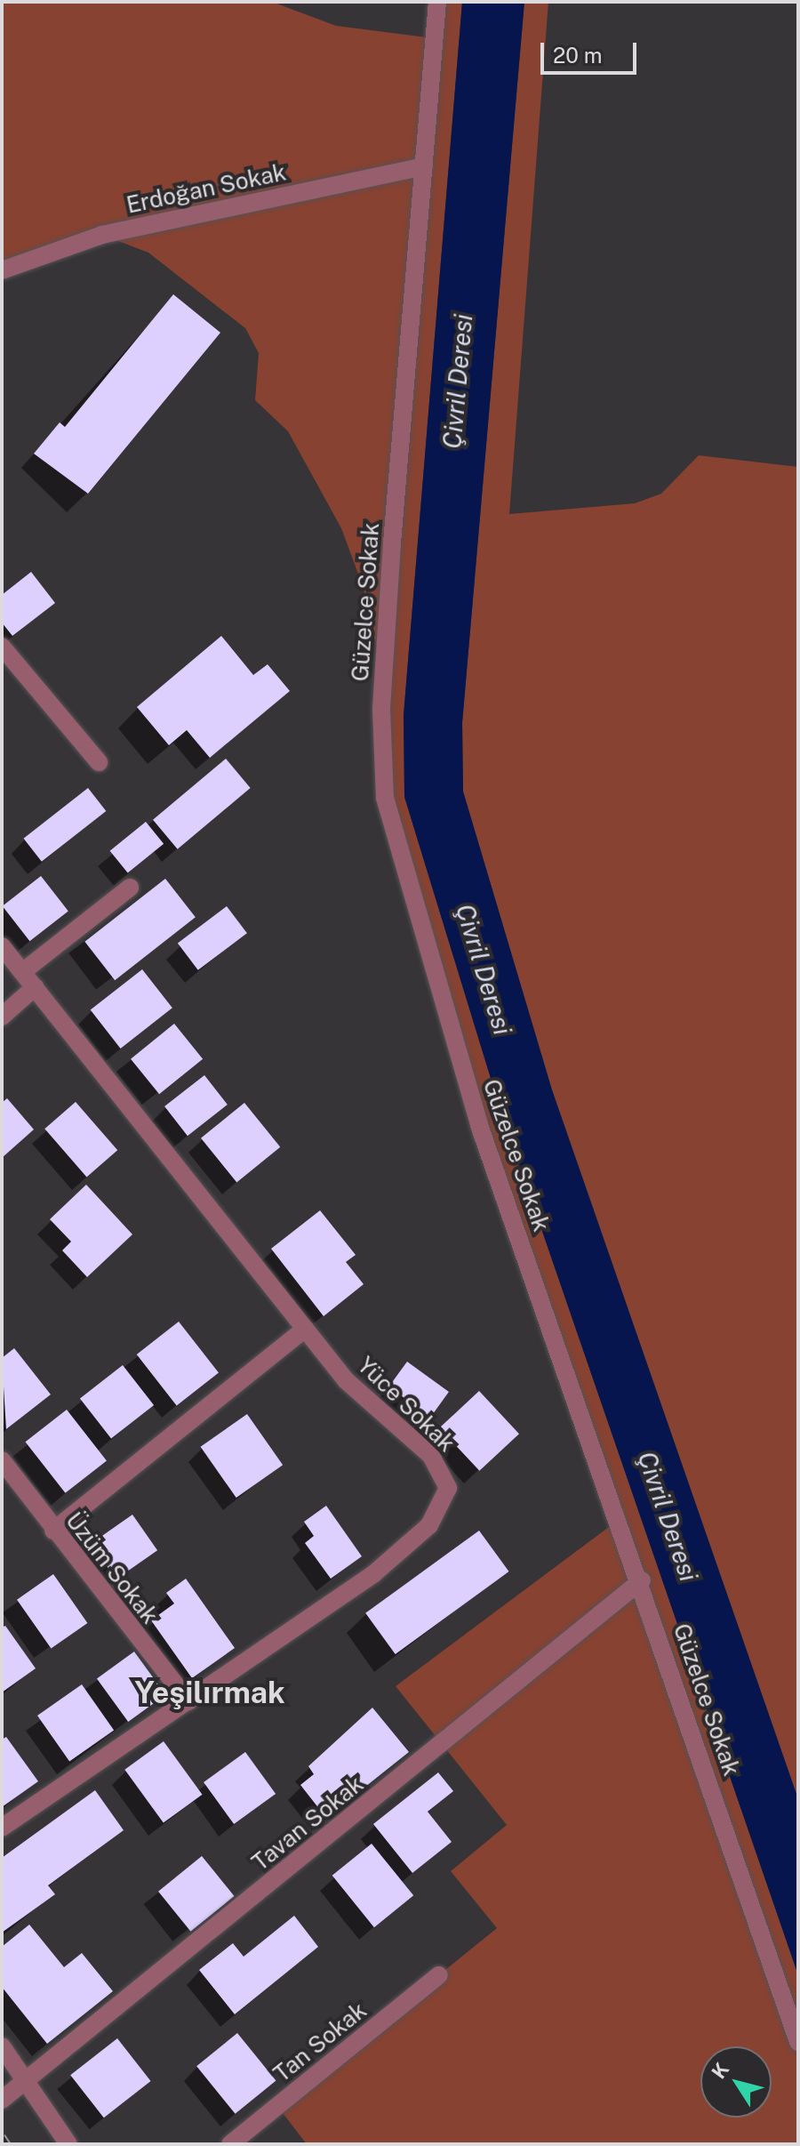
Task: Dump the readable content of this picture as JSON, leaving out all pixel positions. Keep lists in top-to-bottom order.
{
  "streets": {
    "street": [
      "Erdoğan Sokak",
      "Güzelce Sokak",
      "Yüce Sokak",
      "Üzüm Sokak",
      "Tavan Sokak",
      "Tan Sokak"
    ]
  },
  "crossings": [
    ["Erdoğan Sokak", "Güzelce Sokak"],
    ["Güzelce Sokak", "Tavan Sokak"],
    ["Yüce Sokak", "Üzüm Sokak"]
  ],
  "districts": ["Yeşilırmak"],
  "water": ["Çivril Deresi"],
  "scale_bar": "20 m",
  "north": "top left"
}
